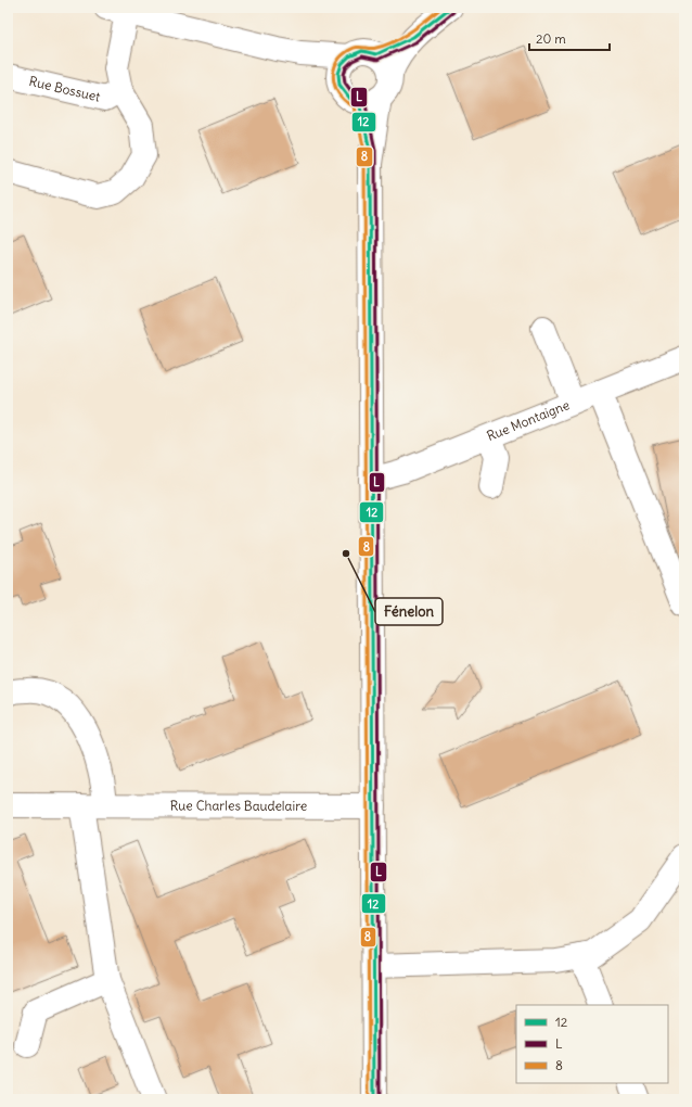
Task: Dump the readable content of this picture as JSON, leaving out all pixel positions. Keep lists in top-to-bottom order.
{
  "streets": {
    "street": ["Rue Bossuet", "Rue Montaigne", "Rue Charles Baudelaire"]
  },
  "places": ["Fénelon"],
  "lines": ["transit line 12", "transit line 8", "transit line L"],
  "legend": ["12", "L", "8"],
  "scale_bar": "20 m"
}
